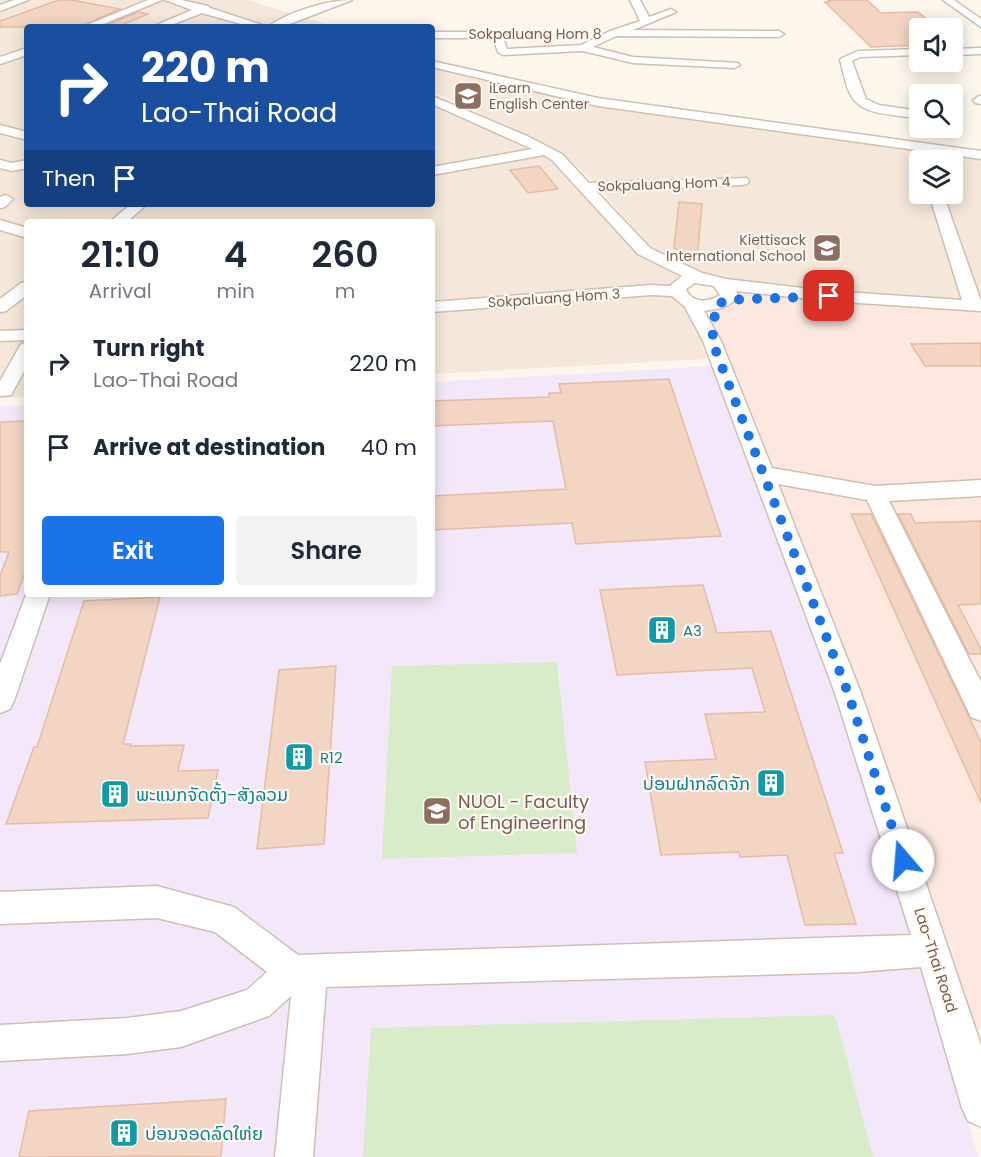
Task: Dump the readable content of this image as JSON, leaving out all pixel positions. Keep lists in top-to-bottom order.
{
  "streets": {
    "street": [
      "Sokpaluang Hom 8",
      "Sokpaluang Hom 4",
      "Sokpaluang Hom 3",
      "Lao-Thai Road"
    ]
  },
  "places": {
    "school or university": ["iLearn English Center", "Kiettisack International School", "NUOL - Faculty of Engineering"],
    "building": [
      "A3",
      "R12",
      "ບ່ອນຝາກລົດຈັກ",
      "ພະແນກຈັດຕັ້ງ-ສັງລວມ",
      "ບ່ອນຈອດລົດໃຫ່ຍ"
    ]
  },
  "page": {
    "turn": ["220 m", "Lao-Thai Road"],
    "then": "Then",
    "eta": [
      "21:10",
      "Arrival",
      "4",
      "min",
      "260",
      "m"
    ],
    "list": [
      {
        "name": "Turn right",
        "note": "Lao-Thai Road",
        "value": "220 m"
      },
      {
        "name": "Arrive at destination",
        "value": "40 m"
      }
    ],
    "buttons": ["Exit", "Share"]
  }
}
